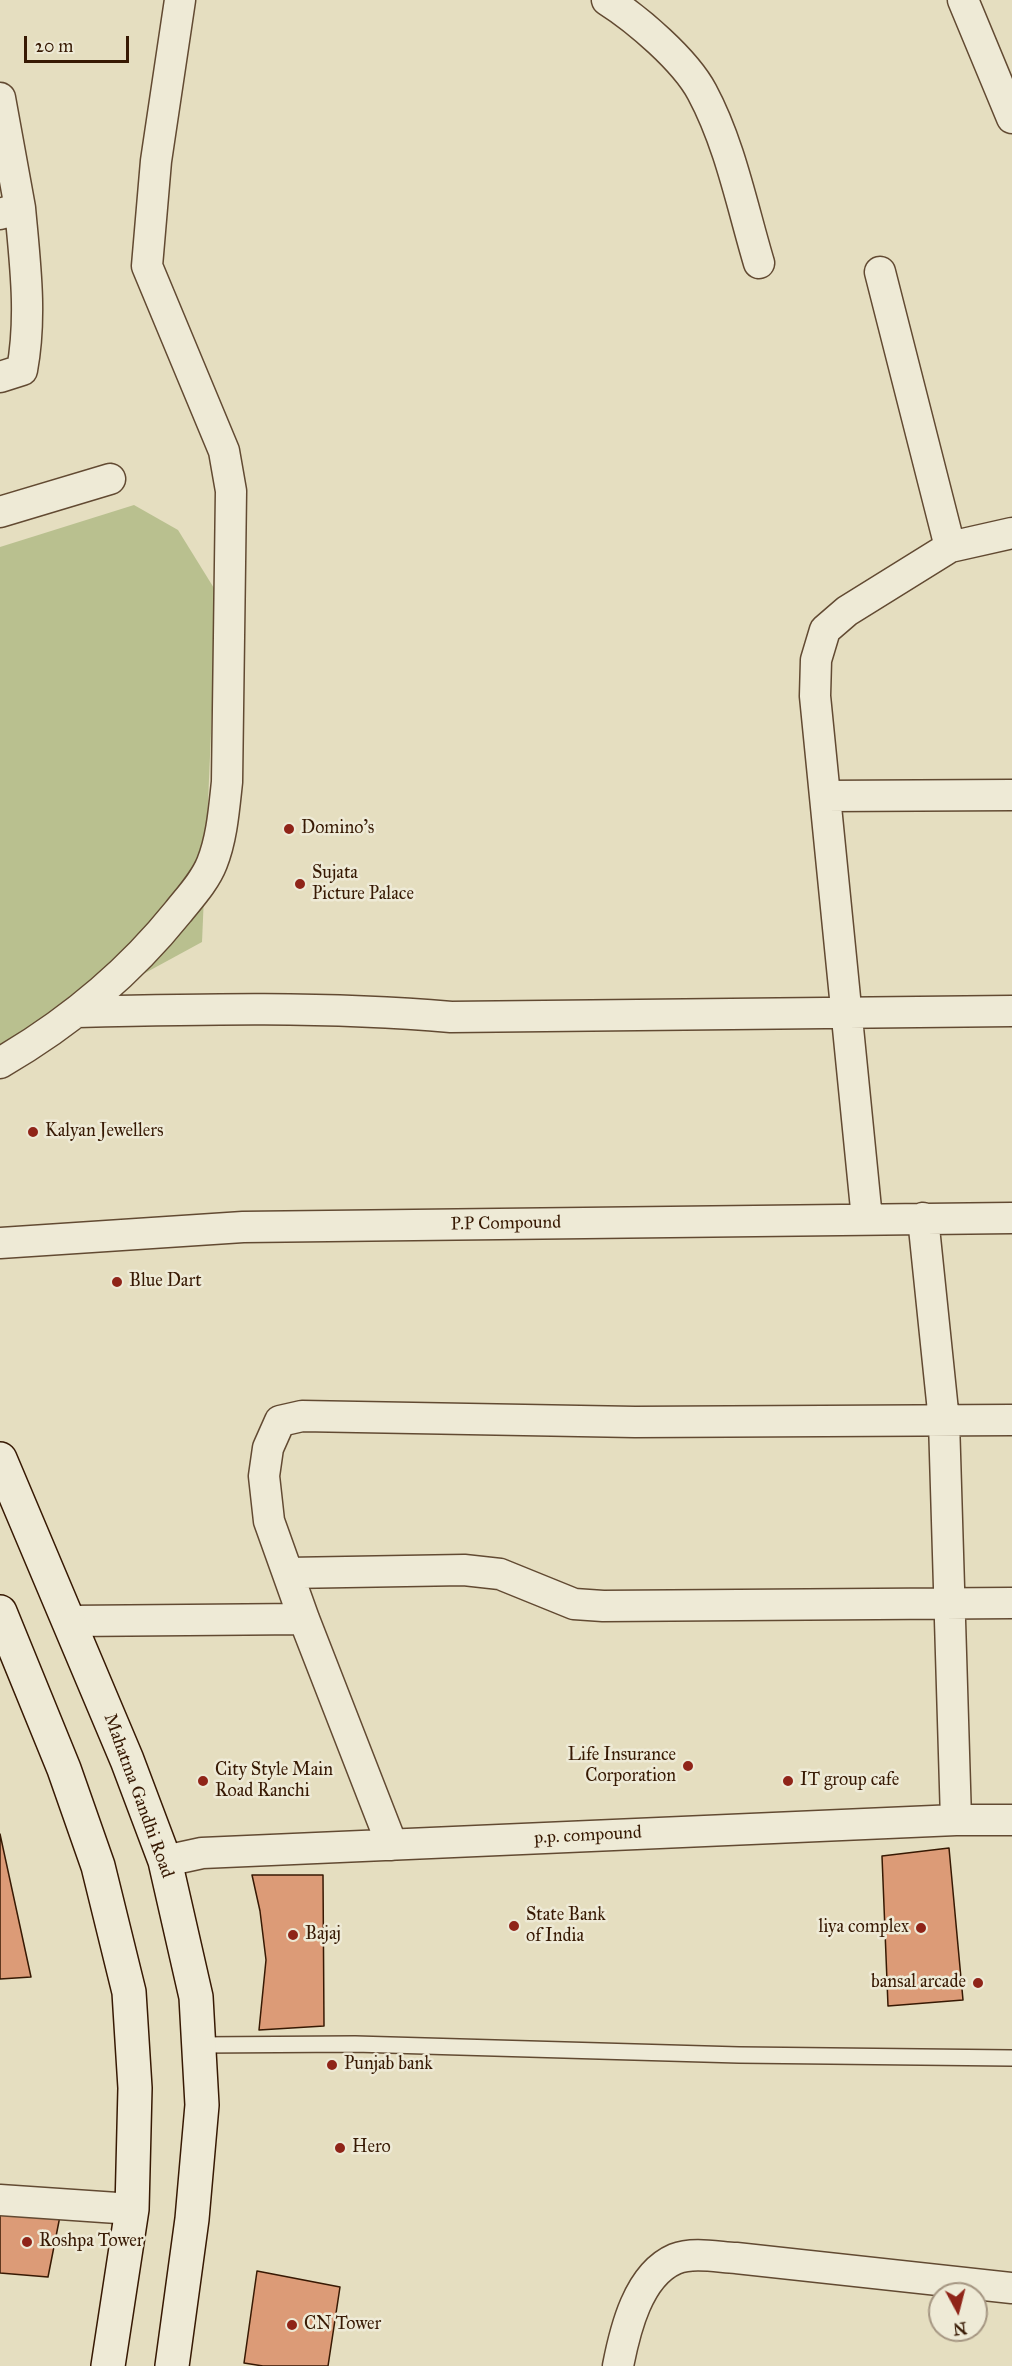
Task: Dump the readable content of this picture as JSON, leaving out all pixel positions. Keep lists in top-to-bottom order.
{
  "streets": {
    "main road": ["Mahatma Gandhi Road"],
    "street": ["P.P Compound", "p.p. compound"]
  },
  "crossings": [
    ["Mahatma Gandhi Road", "p.p. compound"]
  ],
  "places": [
    "Domino's",
    "Sujata Picture Palace",
    "Kalyan Jewellers",
    "Blue Dart",
    "Life Insurance Corporation",
    "City Style Main Road Ranchi",
    "IT group cafe",
    "State Bank of India",
    "liya complex",
    "Bajaj",
    "bansal arcade",
    "Punjab bank",
    "Hero",
    "Roshpa Tower",
    "CN Tower"
  ],
  "scale_bar": "20 m",
  "north": "bottom"
}
